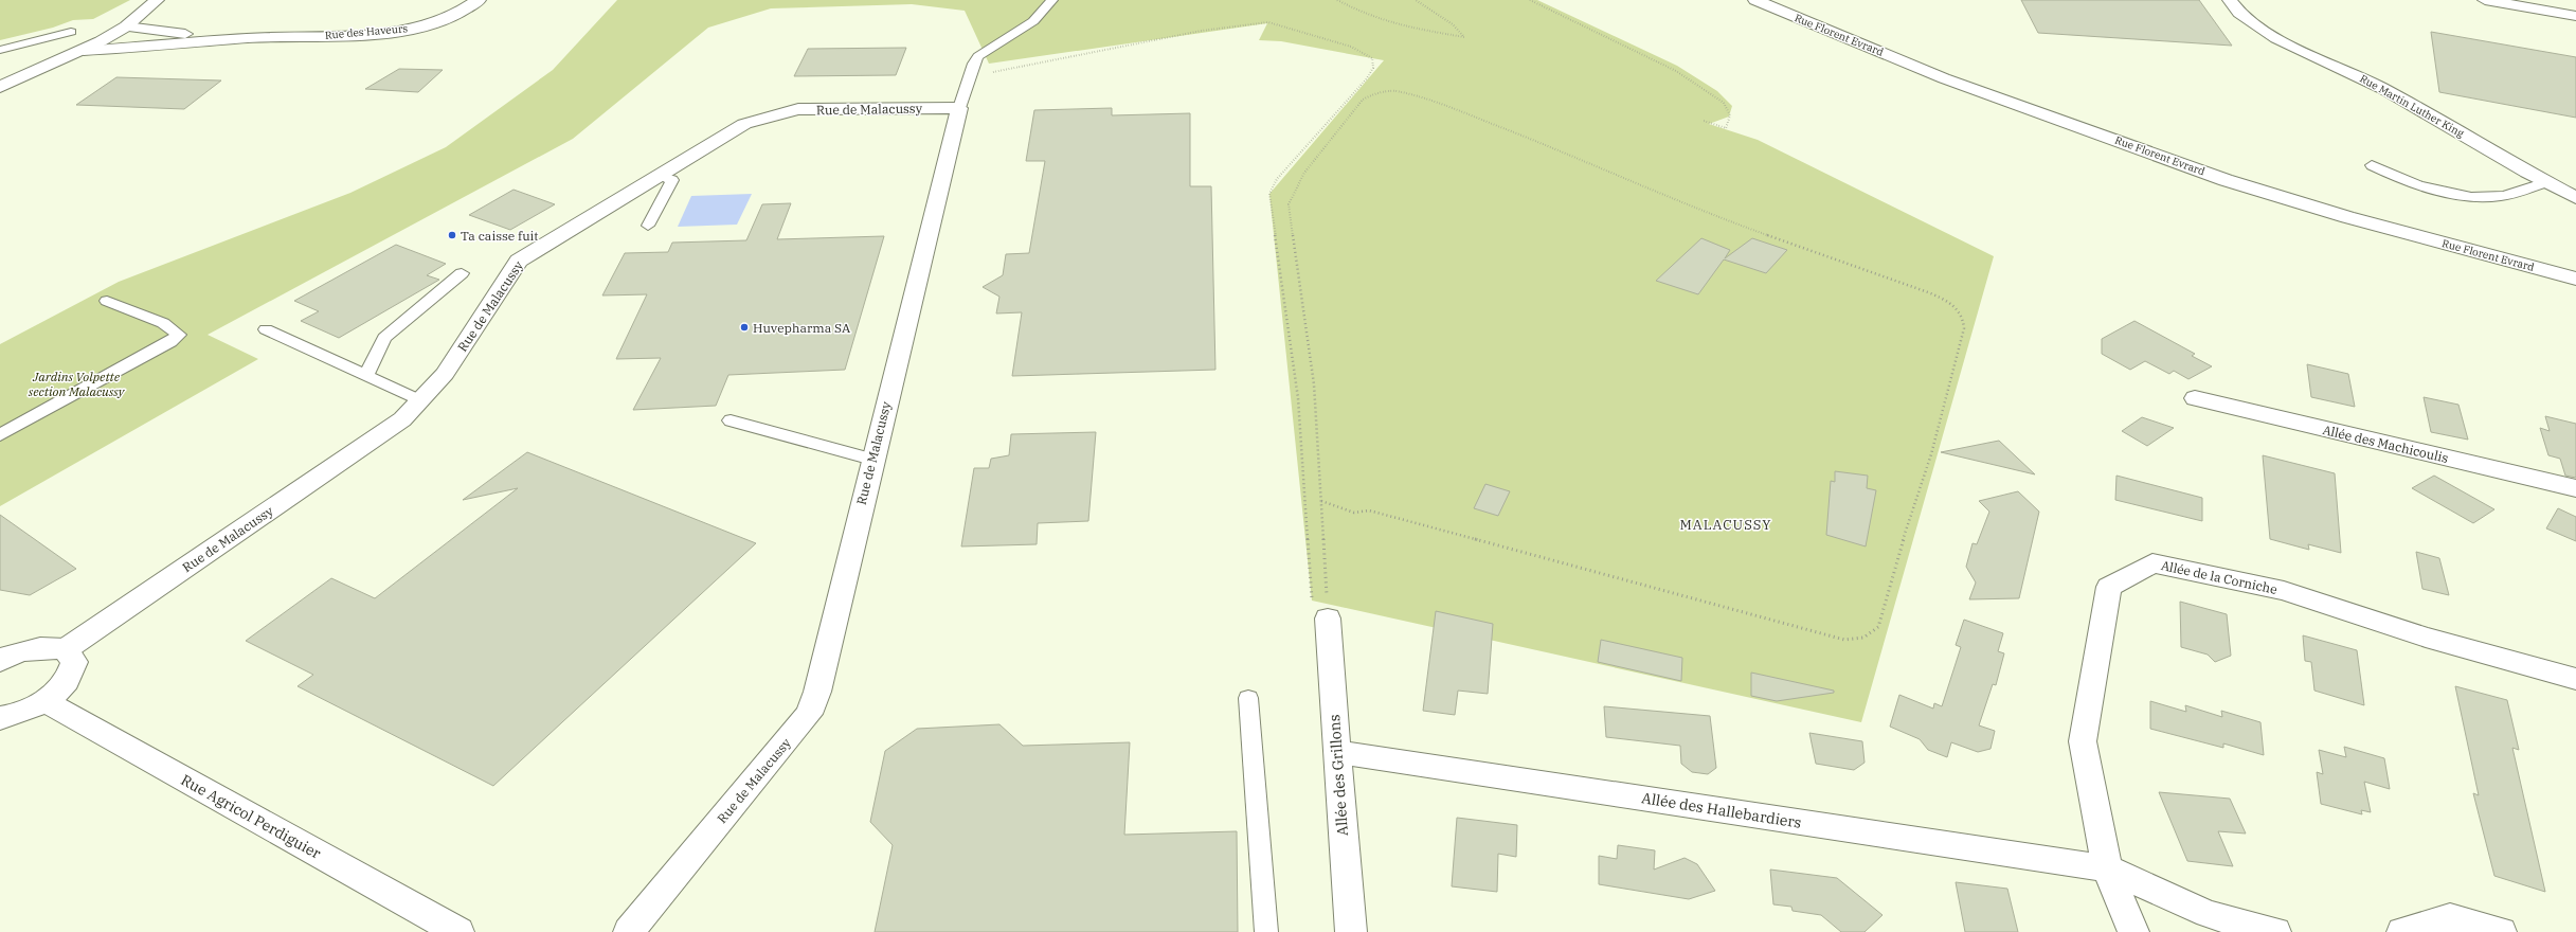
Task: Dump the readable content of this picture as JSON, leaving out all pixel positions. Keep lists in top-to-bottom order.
{
  "streets": {
    "street": [
      "Rue des Haveurs",
      "Rue Florent Evrard",
      "Rue Martin Luther King",
      "Rue de Malacussy",
      "Allée des Machicoulis",
      "Allée de la Corniche",
      "Allée des Grillons",
      "Allée des Hallebardiers",
      "Rue Agricol Perdiguier"
    ]
  },
  "crossings": [
    ["Allée de la Corniche", "Allée des Hallebardiers"],
    ["Allée des Grillons", "Allée des Hallebardiers"]
  ],
  "districts": ["MALACUSSY"],
  "parks": ["Jardins Volpette section Malacussy"],
  "places": ["Ta caisse fuit", "Huvepharma SA"]
}
